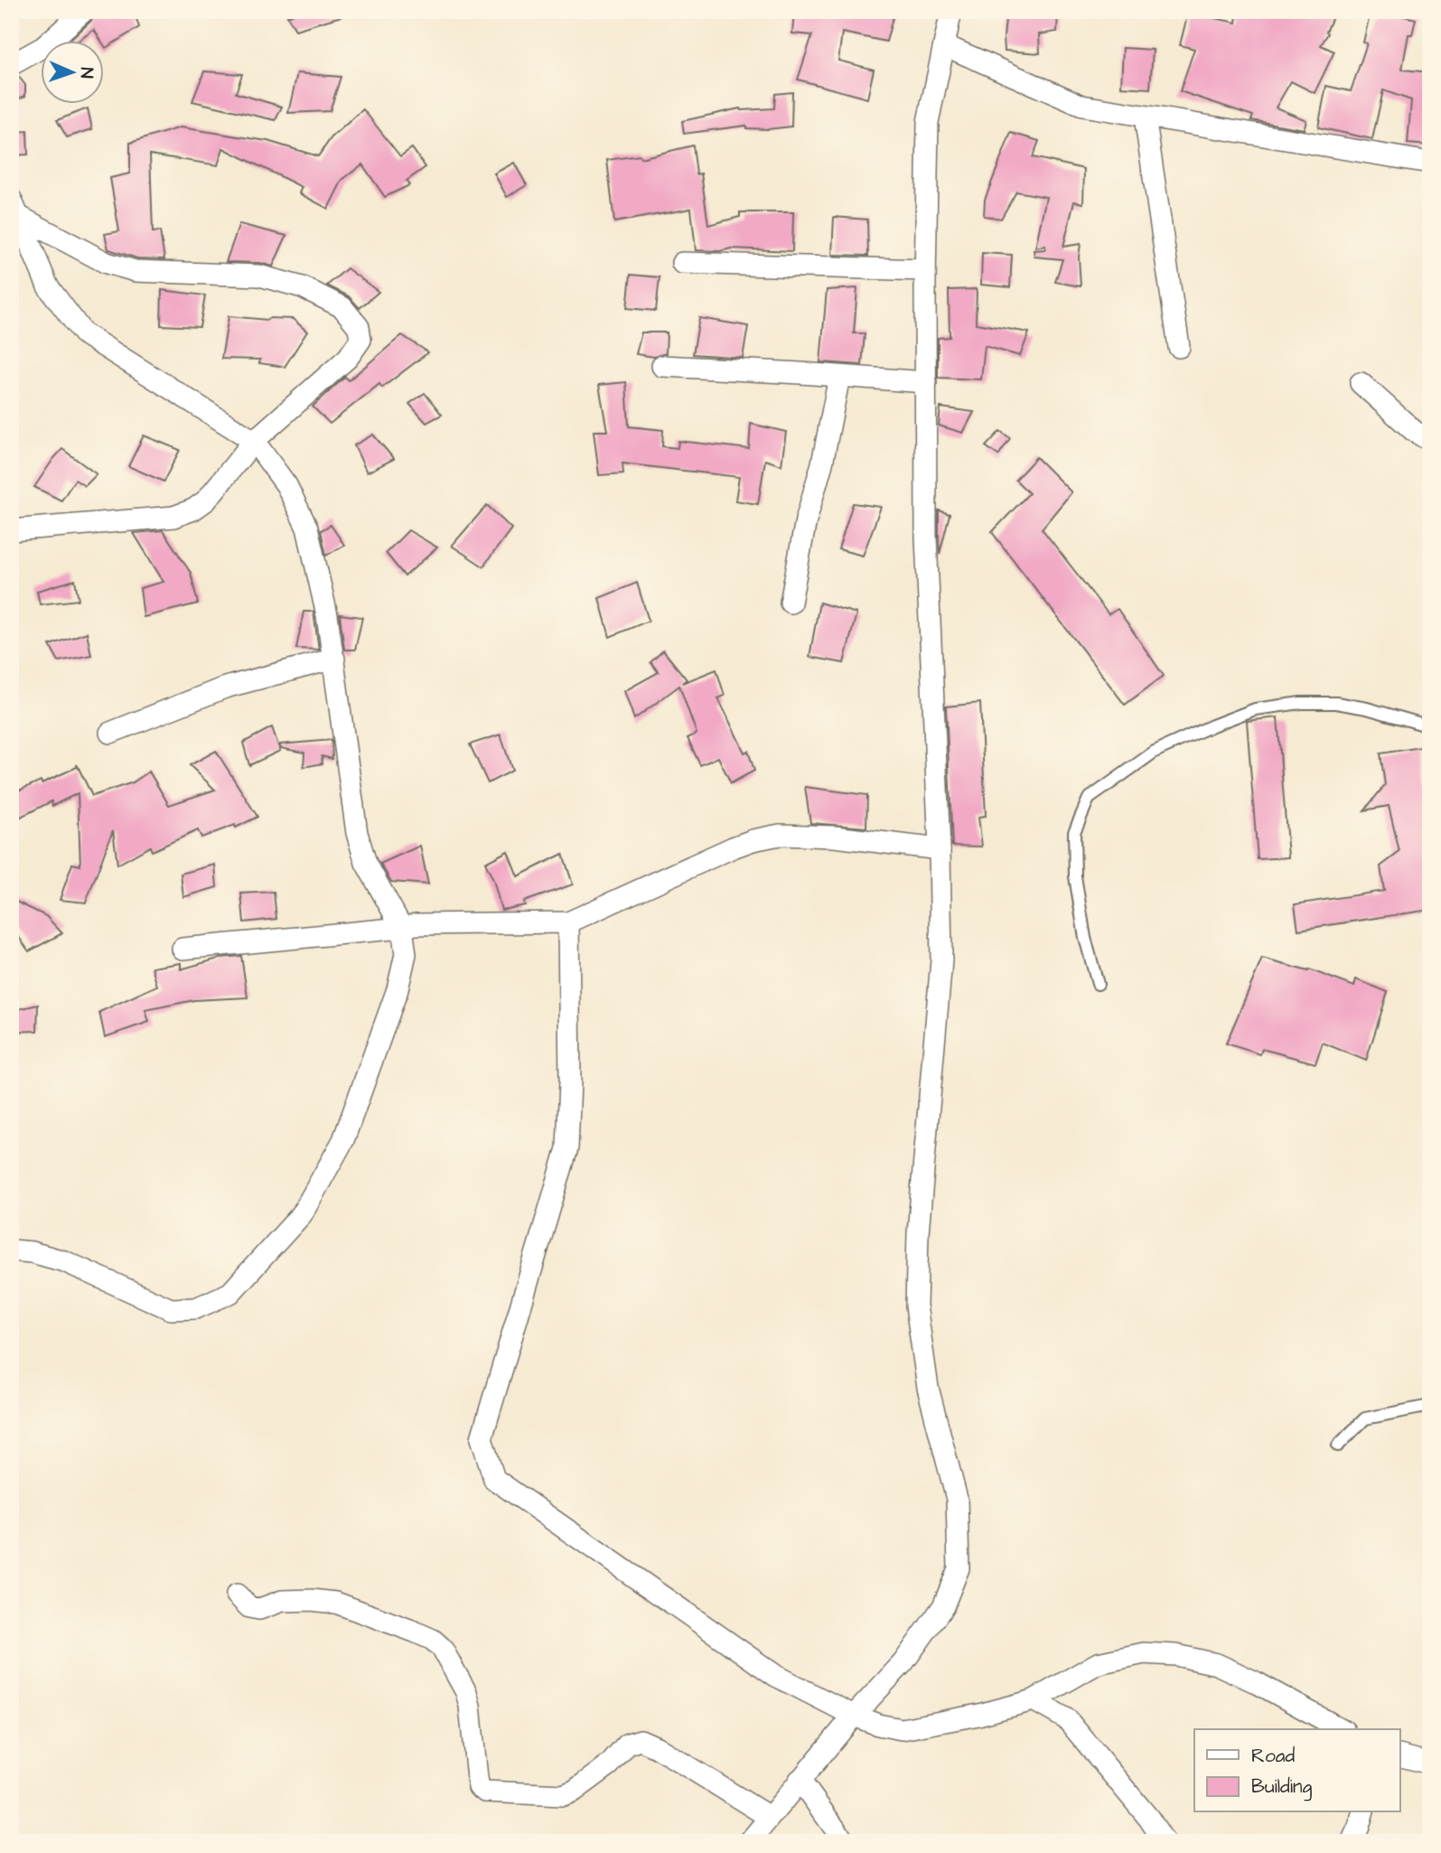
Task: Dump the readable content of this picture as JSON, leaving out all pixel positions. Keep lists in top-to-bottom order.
{
  "legend": ["Road", "Building"],
  "north": "right"
}
